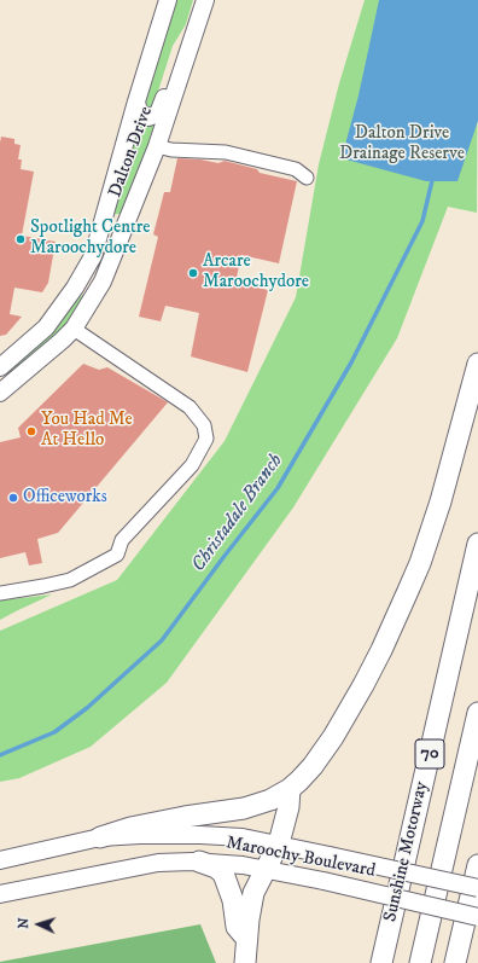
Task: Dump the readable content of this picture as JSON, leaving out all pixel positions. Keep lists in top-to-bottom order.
{
  "streets": {
    "highway": ["70", "Sunshine Motorway"],
    "main road": ["Dalton Drive", "Maroochy Boulevard"]
  },
  "water": ["Christadale Branch"],
  "parks": ["Dalton Drive Drainage Reserve"],
  "places": [
    "Spotlight Centre Maroochydore",
    "Arcare Maroochydore",
    "You Had Me At Hello",
    "Officeworks"
  ],
  "north": "left"
}
